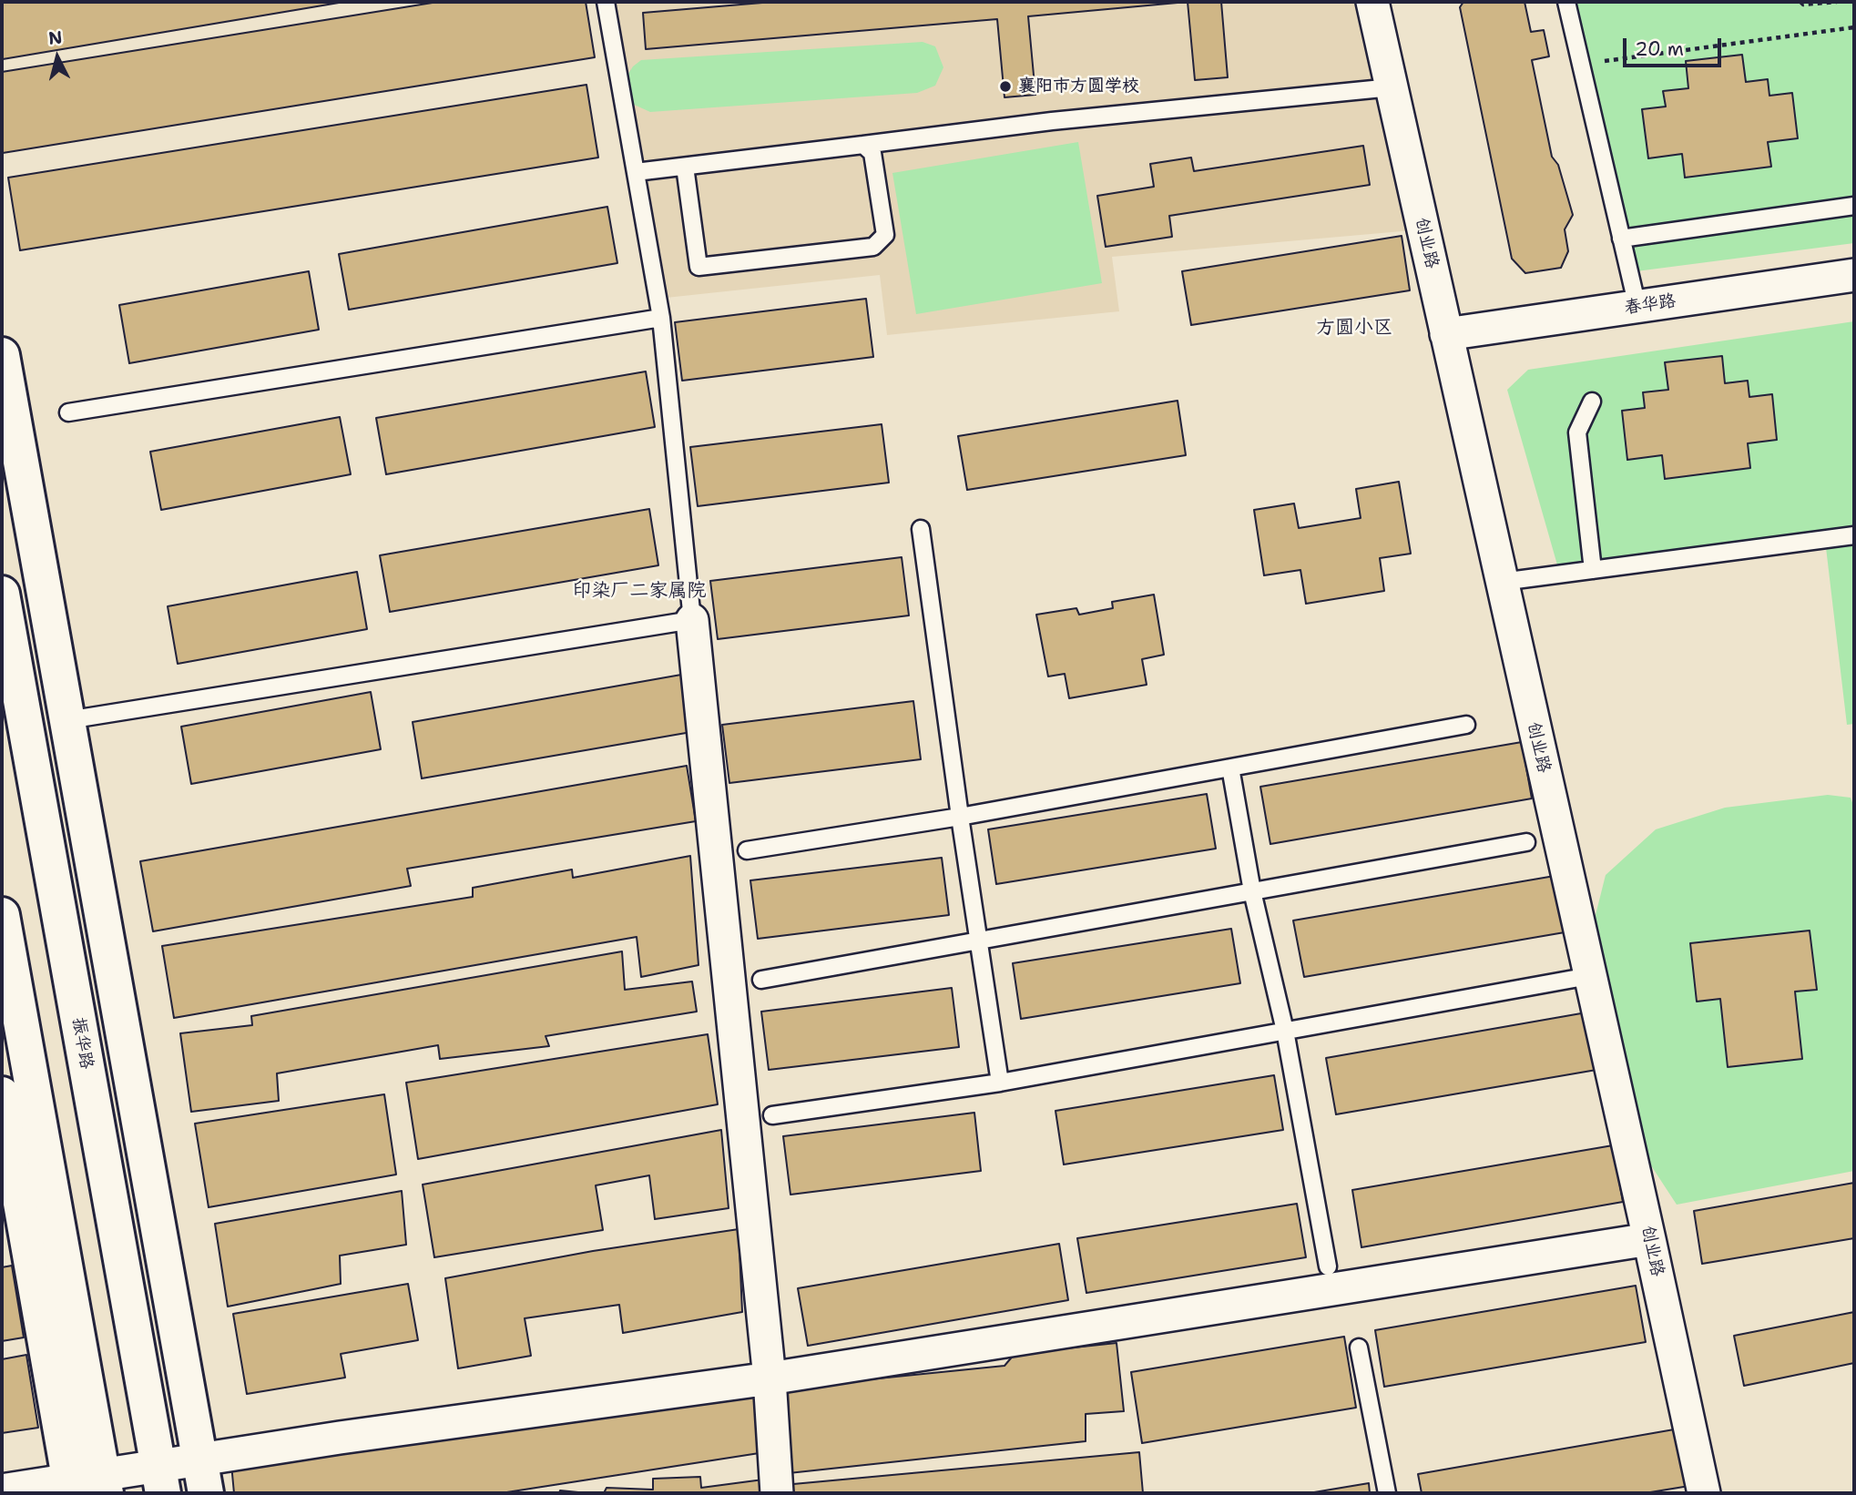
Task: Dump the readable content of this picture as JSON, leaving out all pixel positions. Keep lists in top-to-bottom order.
{
  "streets": {
    "street": ["创业路", "春华路", "振华路"]
  },
  "crossings": [
    ["创业路", "春华路"]
  ],
  "districts": ["方圆小区", "印染厂二家属院"],
  "places": ["襄阳市方圆学校"],
  "scale_bar": "20 m",
  "north": "top"
}
